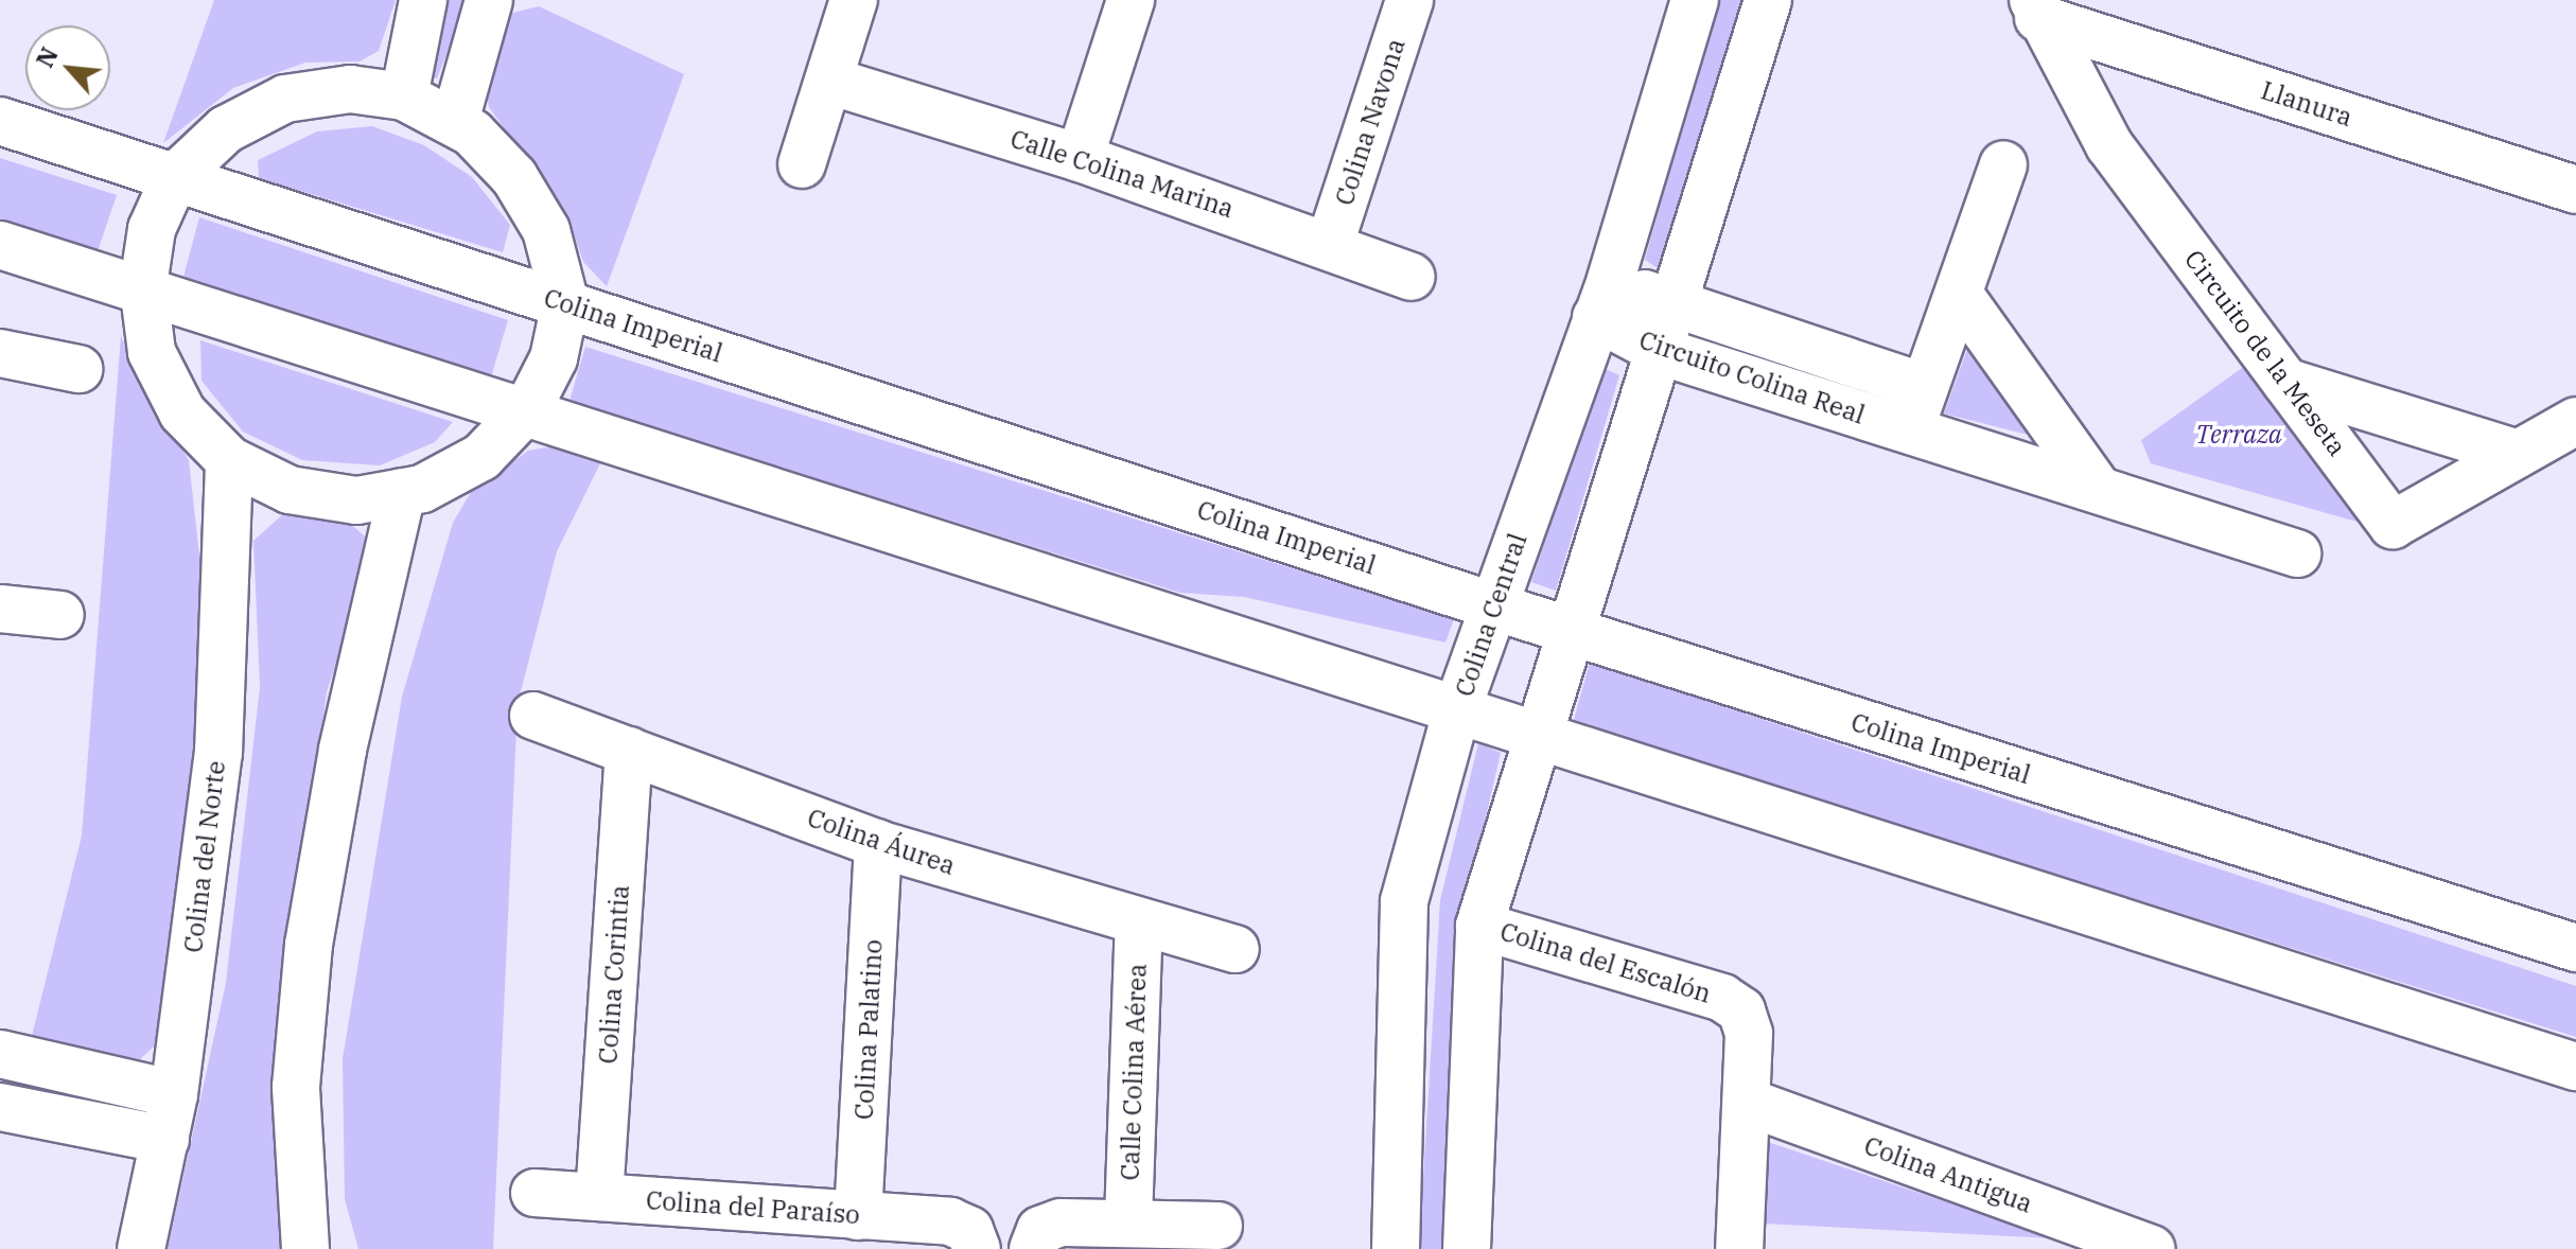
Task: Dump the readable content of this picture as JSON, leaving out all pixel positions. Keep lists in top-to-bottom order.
{
  "streets": {
    "street": [
      "Llanura",
      "Colina Navona",
      "Calle Colina Marina",
      "Colina Imperial",
      "Circuito de la Meseta",
      "Circuito Colina Real",
      "Colina Central",
      "Colina Áurea",
      "Colina del Norte",
      "Colina del Escalón",
      "Colina Corintia",
      "Colina Palatino",
      "Calle Colina Aérea",
      "Colina Antigua",
      "Colina del Paraíso"
    ]
  },
  "crossings": [
    ["Llanura", "Circuito de la Meseta"],
    ["Colina Navona", "Calle Colina Marina"],
    ["Colina Imperial", "Colina Central"],
    ["Circuito Colina Real", "Colina Central"],
    ["Colina Áurea", "Colina Corintia"],
    ["Colina Áurea", "Colina Palatino"],
    ["Colina Áurea", "Calle Colina Aérea"],
    ["Colina del Escalón", "Colina Antigua"],
    ["Colina Corintia", "Colina del Paraíso"],
    ["Colina Palatino", "Colina del Paraíso"]
  ],
  "parks": ["Terraza"],
  "north": "top left"
}
